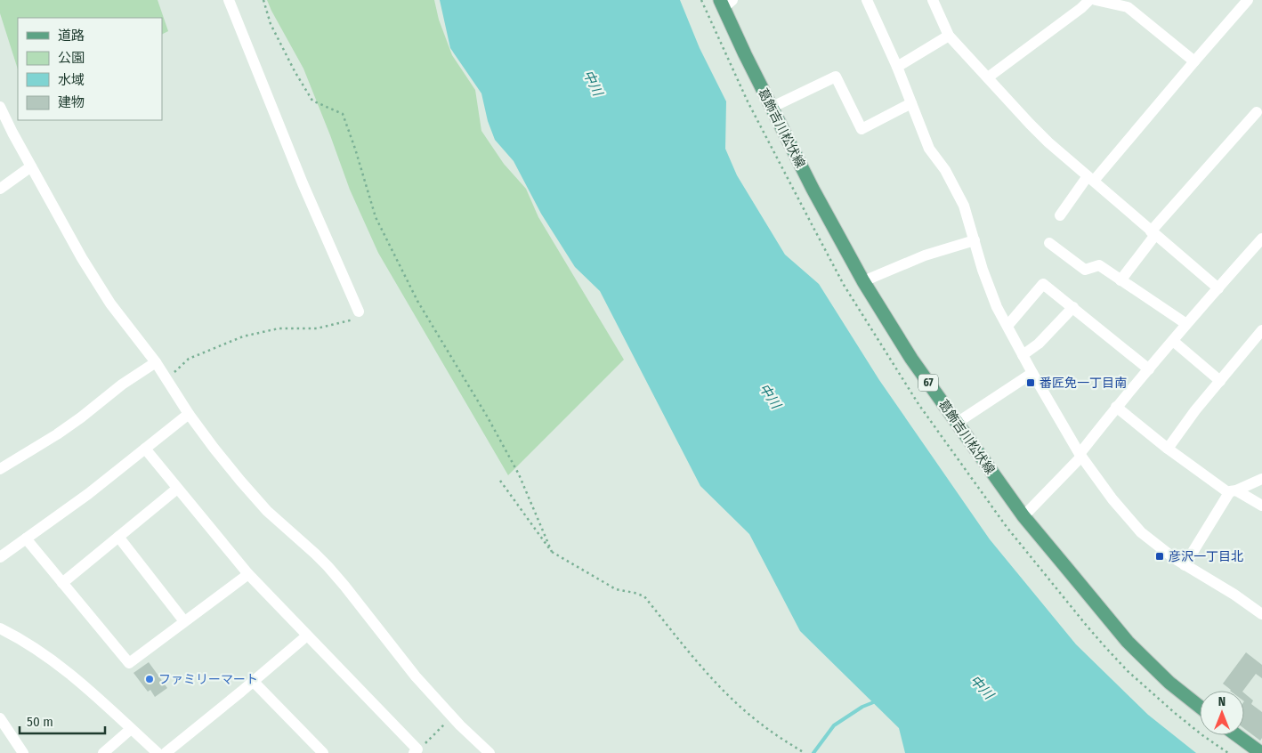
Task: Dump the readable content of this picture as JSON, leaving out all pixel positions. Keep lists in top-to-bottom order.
{
  "streets": {
    "main road": ["葛飾吉川松伏線", "67"]
  },
  "water": ["中川"],
  "places": {
    "transit": ["番匠免一丁目南", "彦沢一丁目北"],
    "other": ["ファミリーマート"]
  },
  "legend": [
    "道路",
    "公園",
    "水域",
    "建物"
  ],
  "scale_bar": "50 m",
  "north": "top"
}
